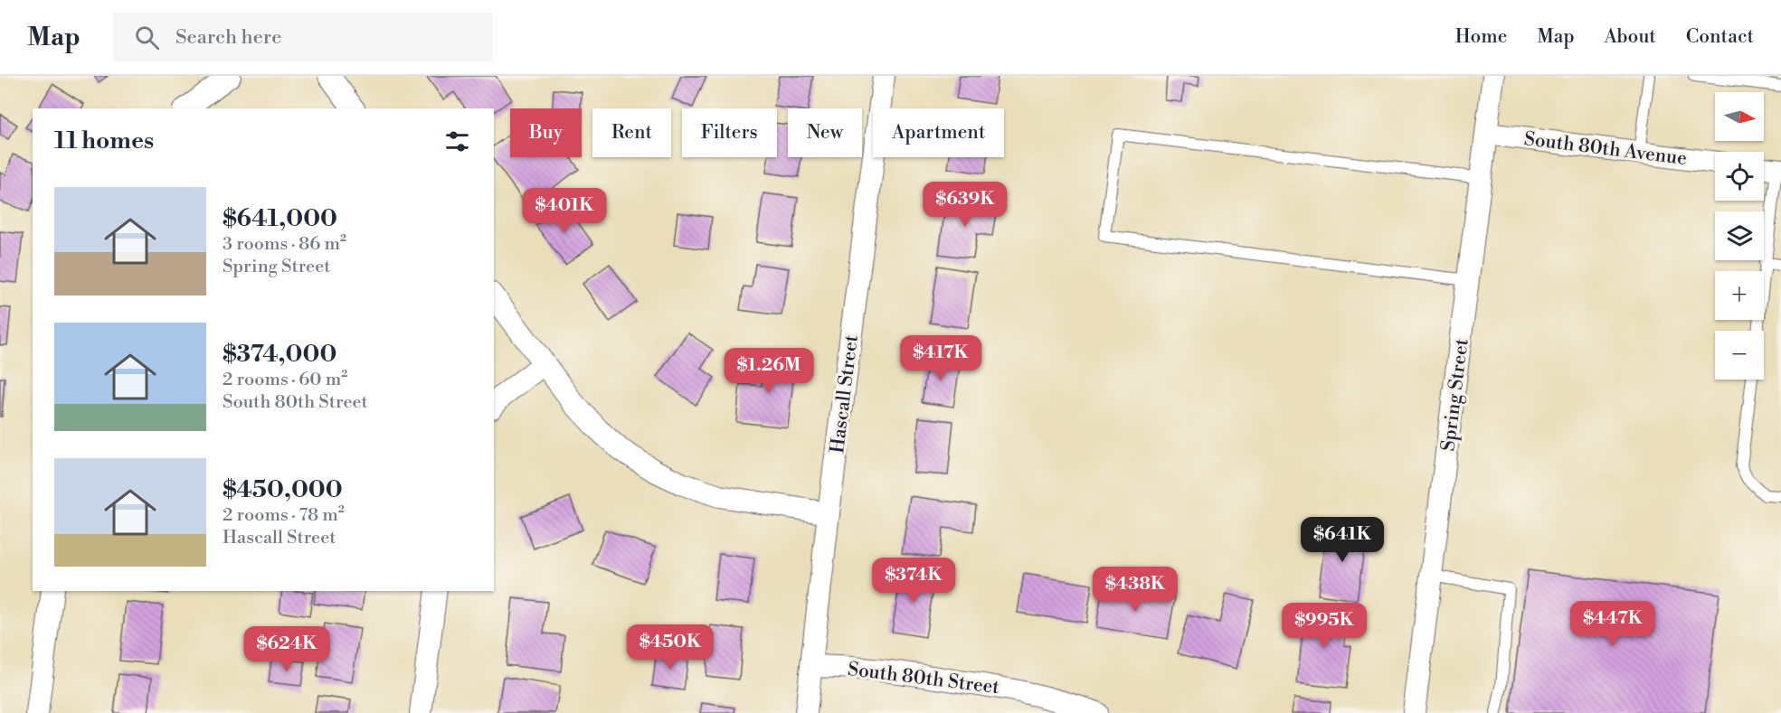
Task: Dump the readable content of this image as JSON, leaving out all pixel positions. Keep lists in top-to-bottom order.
{
  "streets": {
    "street": [
      "South 80th Avenue",
      "Hascall Street",
      "Spring Street",
      "South 80th Street"
    ]
  },
  "crossings": [
    ["South 80th Avenue", "Spring Street"],
    ["Hascall Street", "South 80th Street"]
  ],
  "north": "right",
  "page": {
    "header": "Map",
    "search": "Search here",
    "nav": [
      "Home",
      "Map",
      "About",
      "Contact"
    ],
    "map_buttons": ["+", "−"],
    "chip": [
      "Buy",
      "Rent",
      "Filters",
      "New",
      "Apartment"
    ],
    "heading": "11 homes",
    "list": [
      {
        "name": "$641,000",
        "note": "3 rooms · 86 m² · Spring Street"
      },
      {
        "name": "$374,000",
        "note": "2 rooms · 60 m² · South 80th Street"
      },
      {
        "name": "$450,000",
        "note": "2 rooms · 78 m² · Hascall Street"
      }
    ],
    "price": [
      "$639K",
      "$401K",
      "$417K",
      "$1.26M",
      "$641K",
      "$374K",
      "$438K",
      "$447K",
      "$995K",
      "$450K",
      "$624K"
    ]
  }
}
